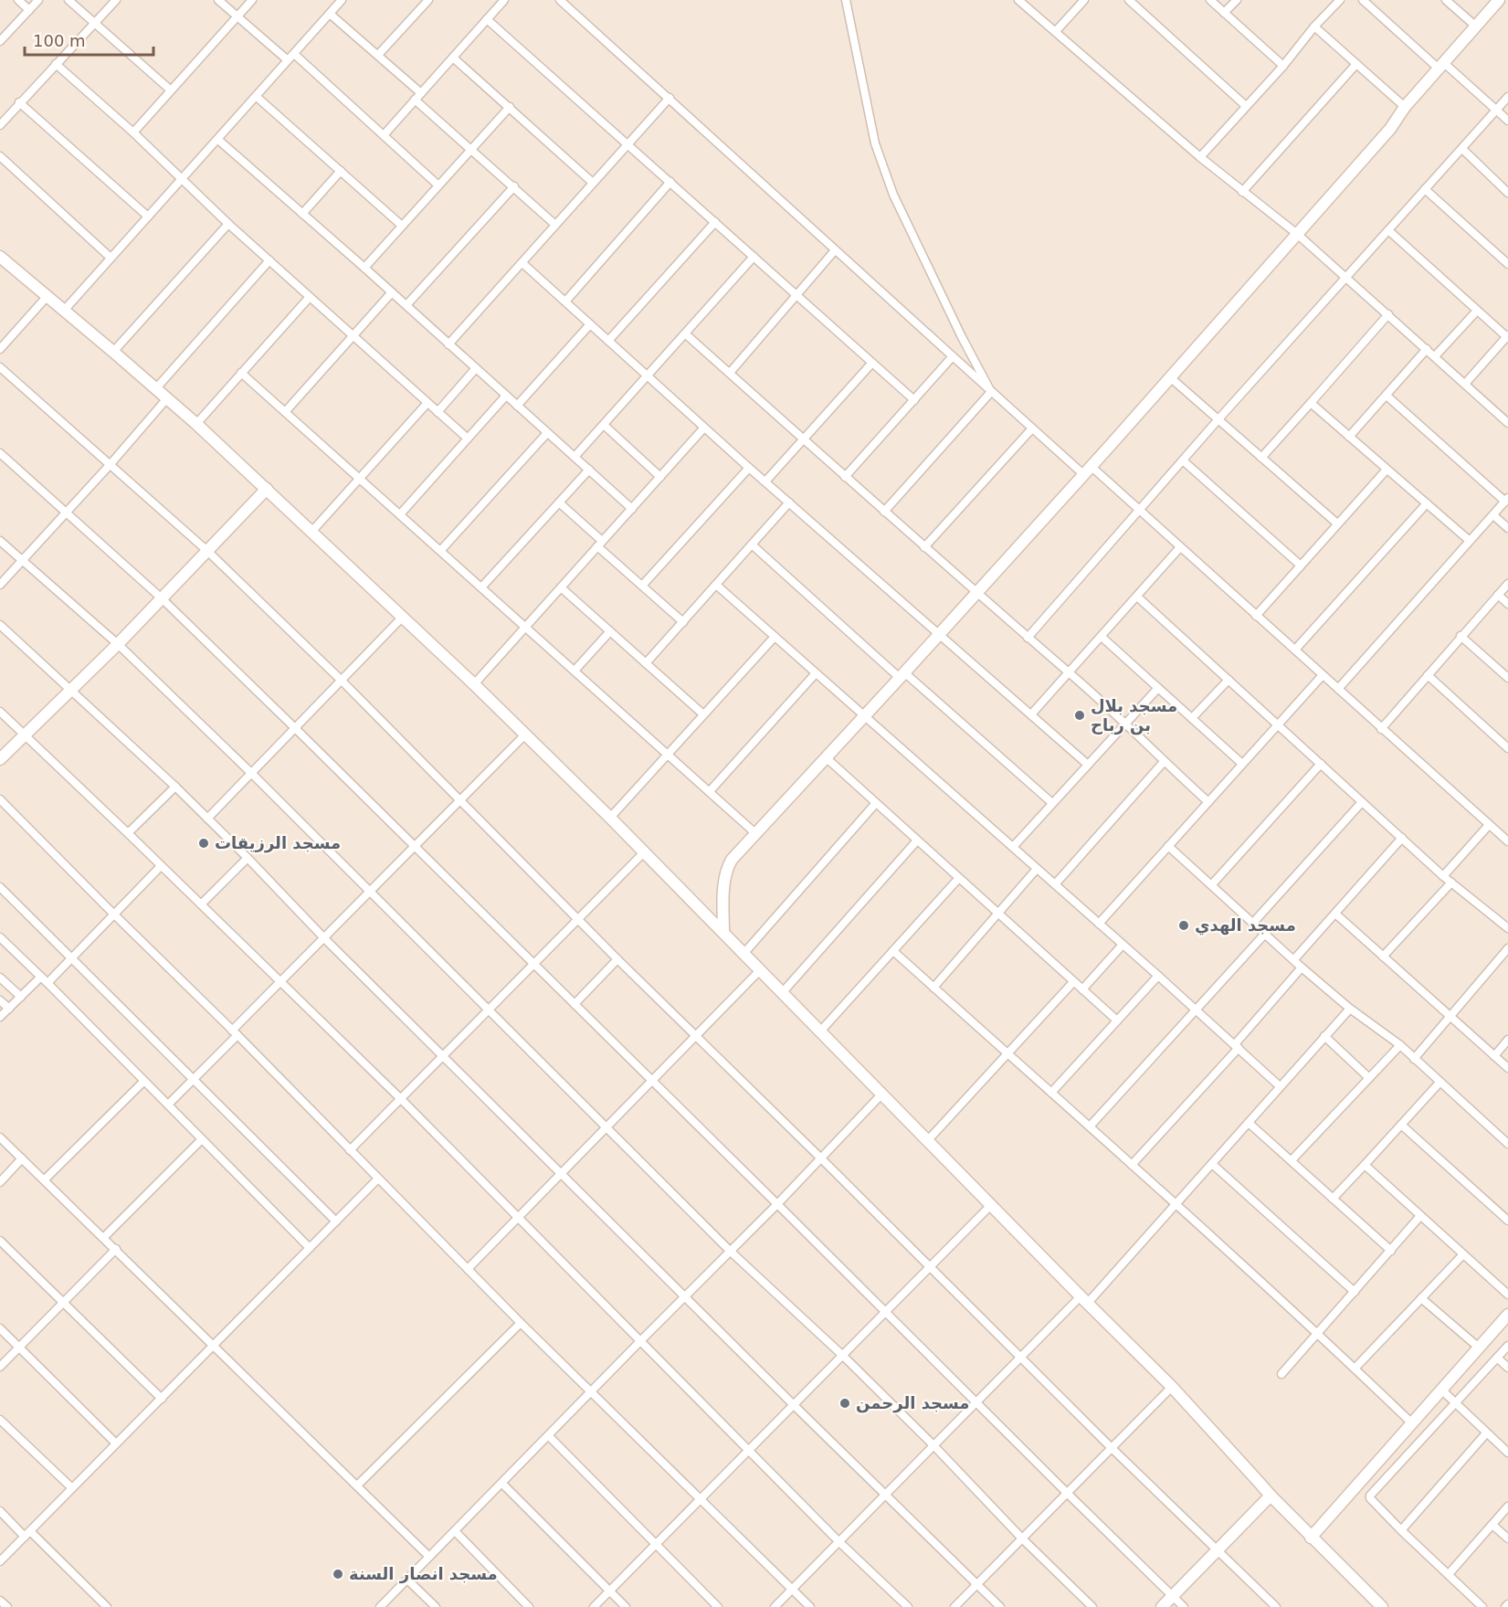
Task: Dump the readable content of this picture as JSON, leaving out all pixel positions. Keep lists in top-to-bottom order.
{
  "places": [
    "مسجد بلال بن رباح",
    "مسجد الرزيقات",
    "مسجد الهدي",
    "مسجد الرحمن",
    "مسجد انصار السنة"
  ],
  "scale_bar": "100 m"
}
